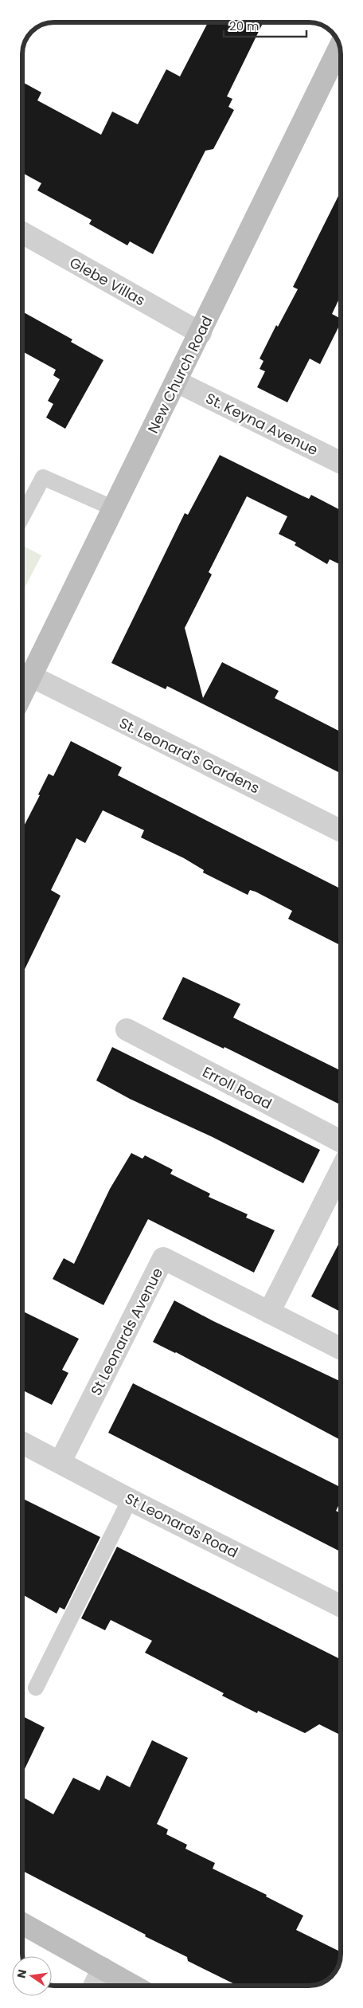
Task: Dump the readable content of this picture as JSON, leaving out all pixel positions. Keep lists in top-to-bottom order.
{
  "streets": {
    "main road": ["New Church Road"],
    "street": [
      "Glebe Villas",
      "St. Keyna Avenue",
      "St. Leonard's Gardens",
      "Erroll Road",
      "St Leonards Avenue",
      "St Leonards Road"
    ]
  },
  "crossings": [
    ["Glebe Villas", "New Church Road"],
    ["New Church Road", "St. Keyna Avenue"],
    ["New Church Road", "St. Leonard's Gardens"],
    ["St Leonards Avenue", "St Leonards Road"]
  ],
  "scale_bar": "20 m",
  "north": "left"
}
